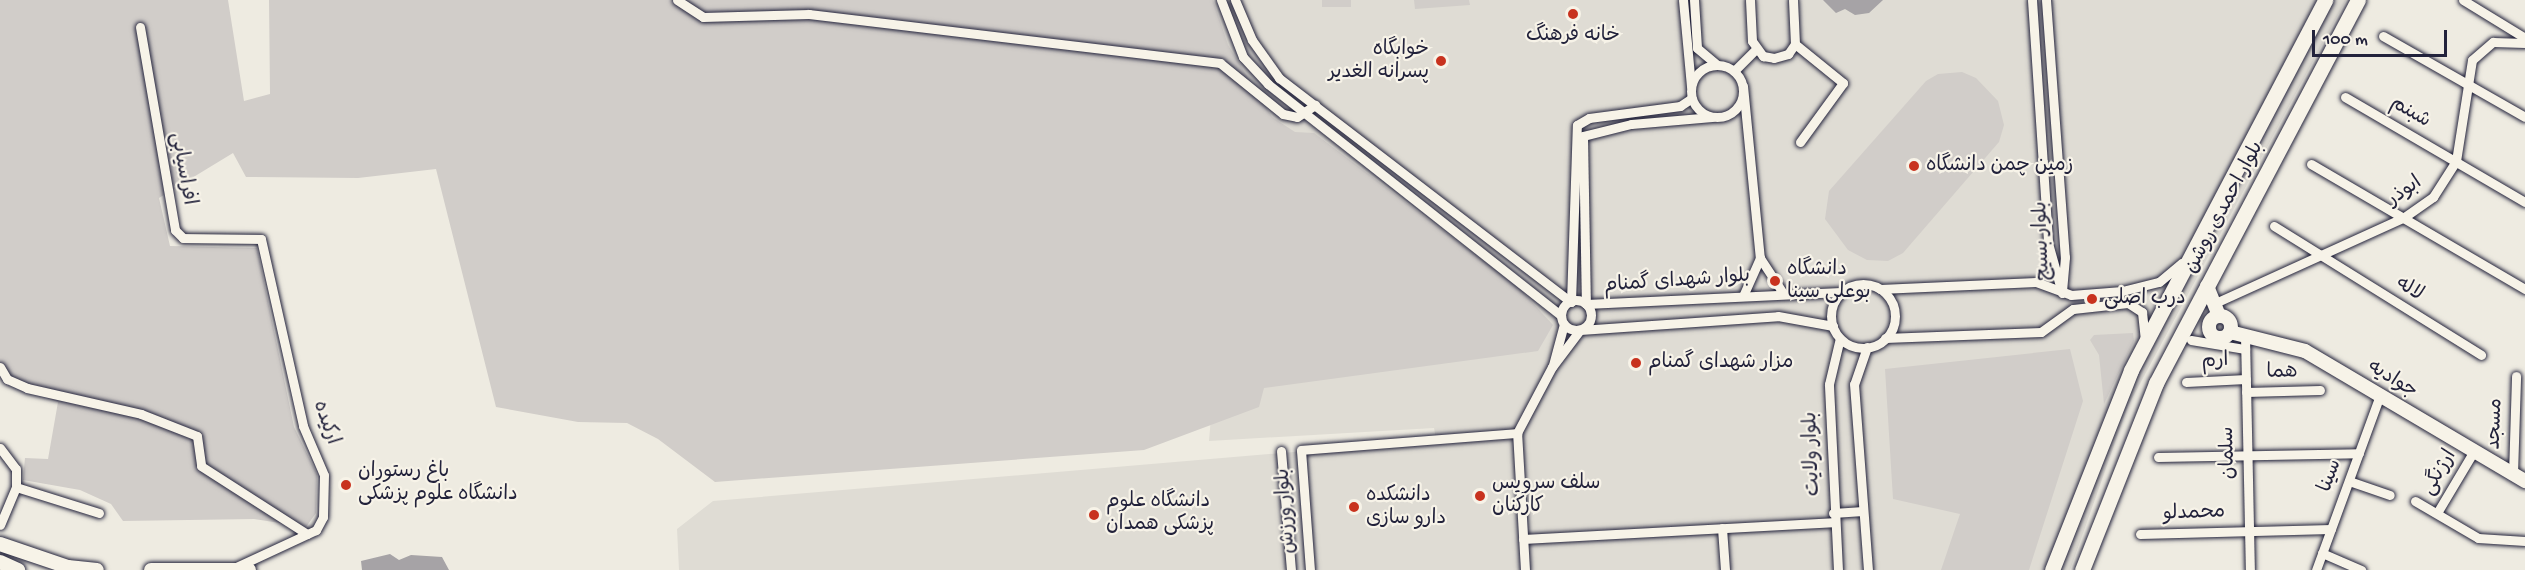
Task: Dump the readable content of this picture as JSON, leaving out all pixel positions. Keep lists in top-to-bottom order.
{
  "streets": {
    "highway": ["بلوار احمدی روشن"],
    "main road": ["جوادیه"],
    "street": [
      "شبنم",
      "افراسیابی",
      "ابوذر",
      "بلوار بسیج",
      "بلوار شهدای گمنام",
      "لاله",
      "ارم",
      "هما",
      "ارکیده",
      "مسجد",
      "سلمان",
      "بلوار ولایت",
      "ارژنگی",
      "سینا",
      "بلوار ورزش",
      "محمدلو"
    ]
  },
  "crossings": [
    ["شبنم", "ابوذر"],
    ["افراسیابی", "ارکیده"],
    ["ابوذر", "لاله"],
    ["بلوار شهدای گمنام", "بلوار ولایت"],
    ["ارم", "سلمان"],
    ["هما", "سلمان"],
    ["جوادیه", "مسجد"],
    ["جوادیه", "سلمان"],
    ["جوادیه", "ارژنگی"],
    ["جوادیه", "سینا"],
    ["سلمان", "محمدلو"],
    ["سینا", "محمدلو"]
  ],
  "places": [
    "خانه فرهنگ",
    "خوابگاه پسرانه الغدیر",
    "زمین چمن دانشگاه",
    "دانشگاه بوعلی سینا",
    "درب اصلی",
    "مزار شهدای گمنام",
    "باغ رستوران دانشگاه علوم پزشکی",
    "سلف سرویس کارکنان",
    "دانشکده دارو سازی",
    "دانشگاه علوم پزشکی همدان"
  ],
  "scale_bar": "100 m"
}
